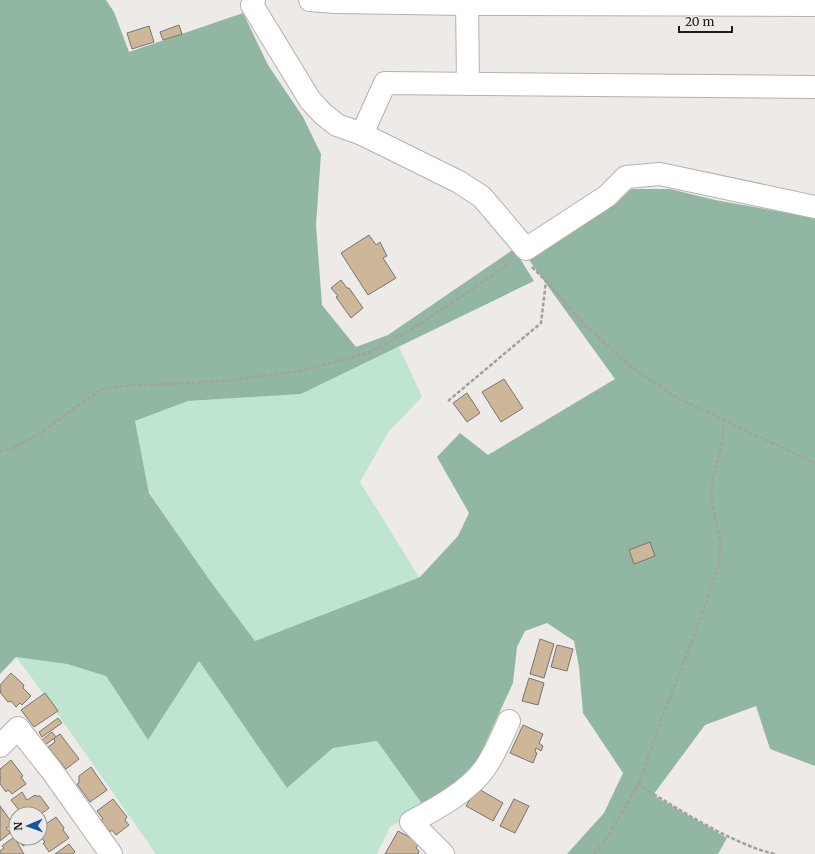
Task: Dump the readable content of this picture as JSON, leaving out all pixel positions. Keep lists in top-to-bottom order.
{
  "scale_bar": "20 m",
  "north": "left"
}
